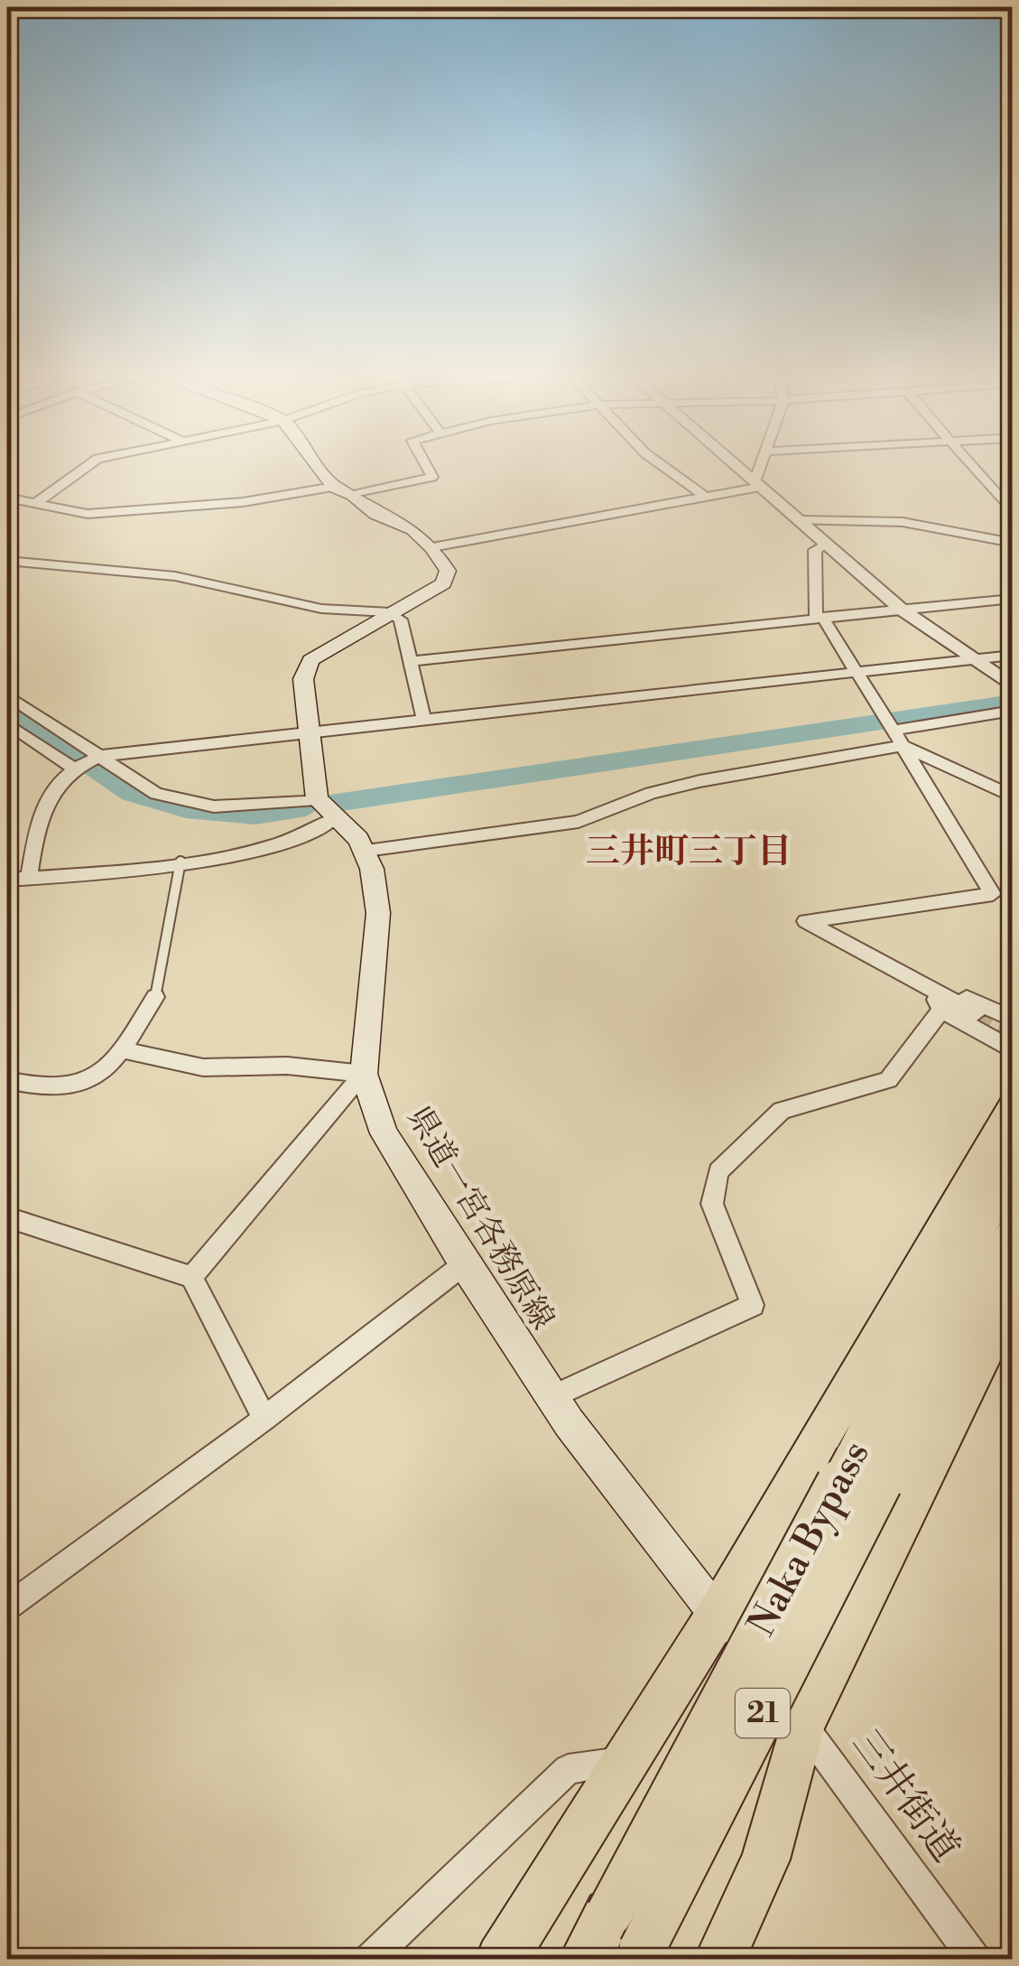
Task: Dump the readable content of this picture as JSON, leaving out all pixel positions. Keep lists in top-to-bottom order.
{
  "streets": {
    "highway": ["Naka Bypass", "21"],
    "main road": ["県道一宮各務原線"],
    "street": ["三井街道"]
  },
  "crossings": [
    ["県道一宮各務原線", "三井街道"]
  ],
  "districts": ["三井町三丁目"]
}
